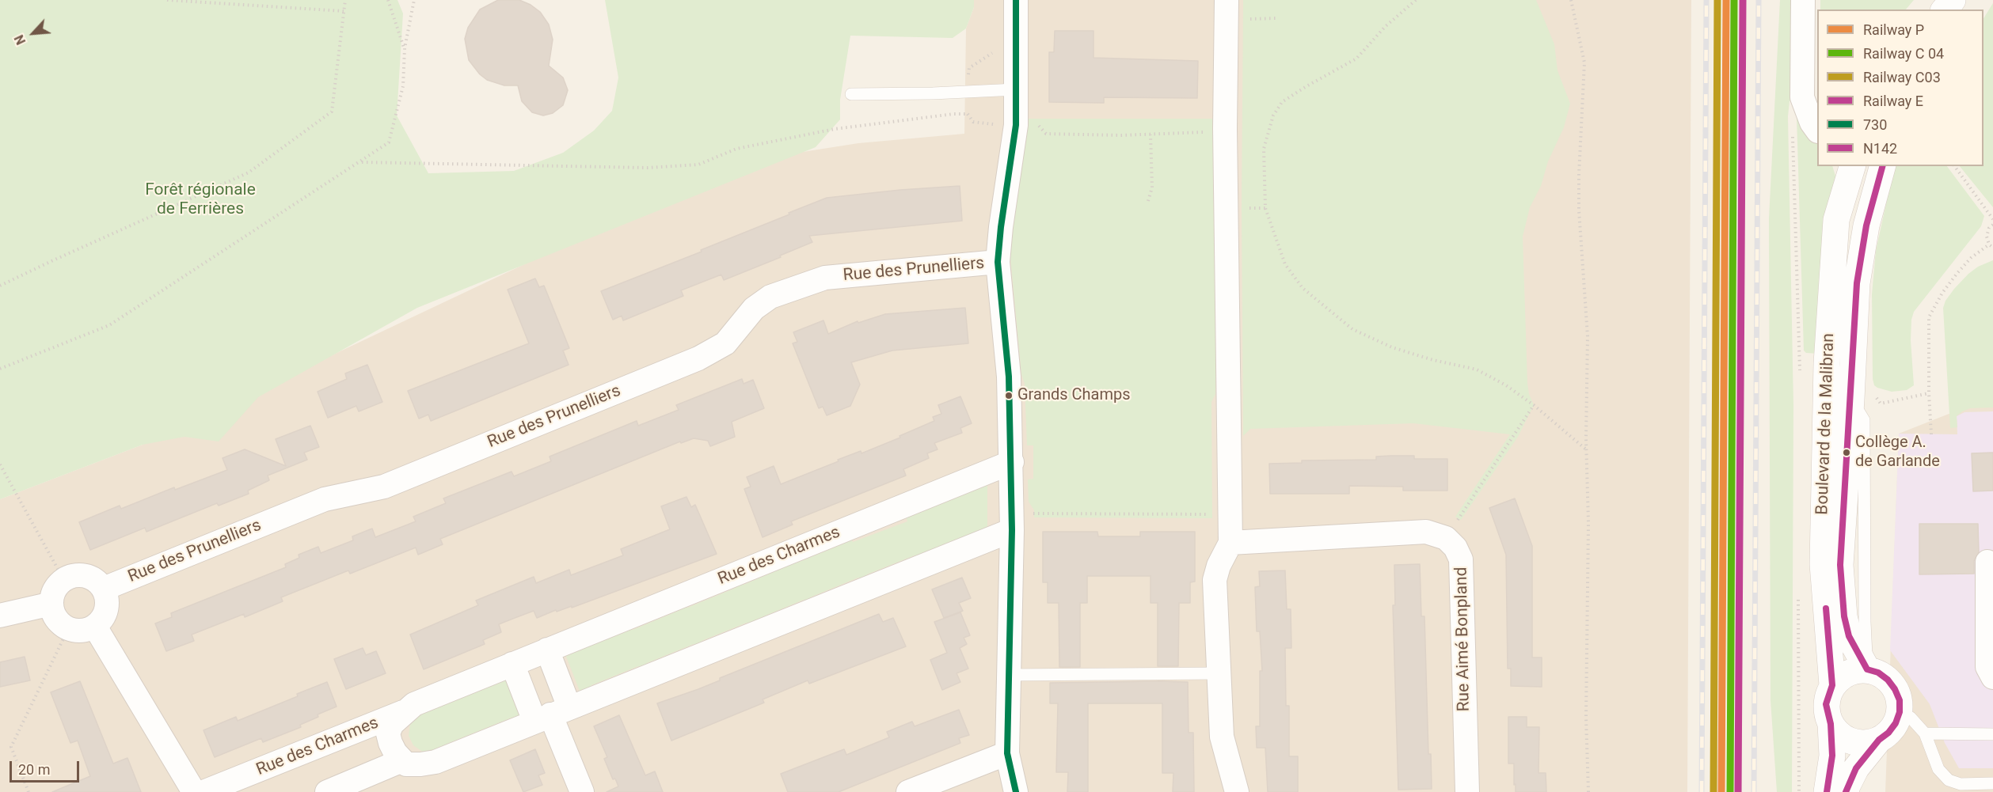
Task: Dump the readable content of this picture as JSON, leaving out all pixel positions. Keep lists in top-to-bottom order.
{
  "streets": {
    "main road": ["Boulevard de la Malibran"],
    "street": ["Rue des Prunelliers", "Rue des Charmes", "Rue Aimé Bonpland"]
  },
  "parks": ["Forêt régionale de Ferrières"],
  "places": ["Grands Champs", "Collège A. de Garlande"],
  "lines": [
    "rail line P",
    "rail line C03",
    "rail line E",
    "transit line 730",
    "transit line N142"
  ],
  "legend": [
    "Railway P",
    "Railway C 04",
    "Railway C03",
    "Railway E",
    "730",
    "N142"
  ],
  "scale_bar": "20 m",
  "north": "bottom left"
}
